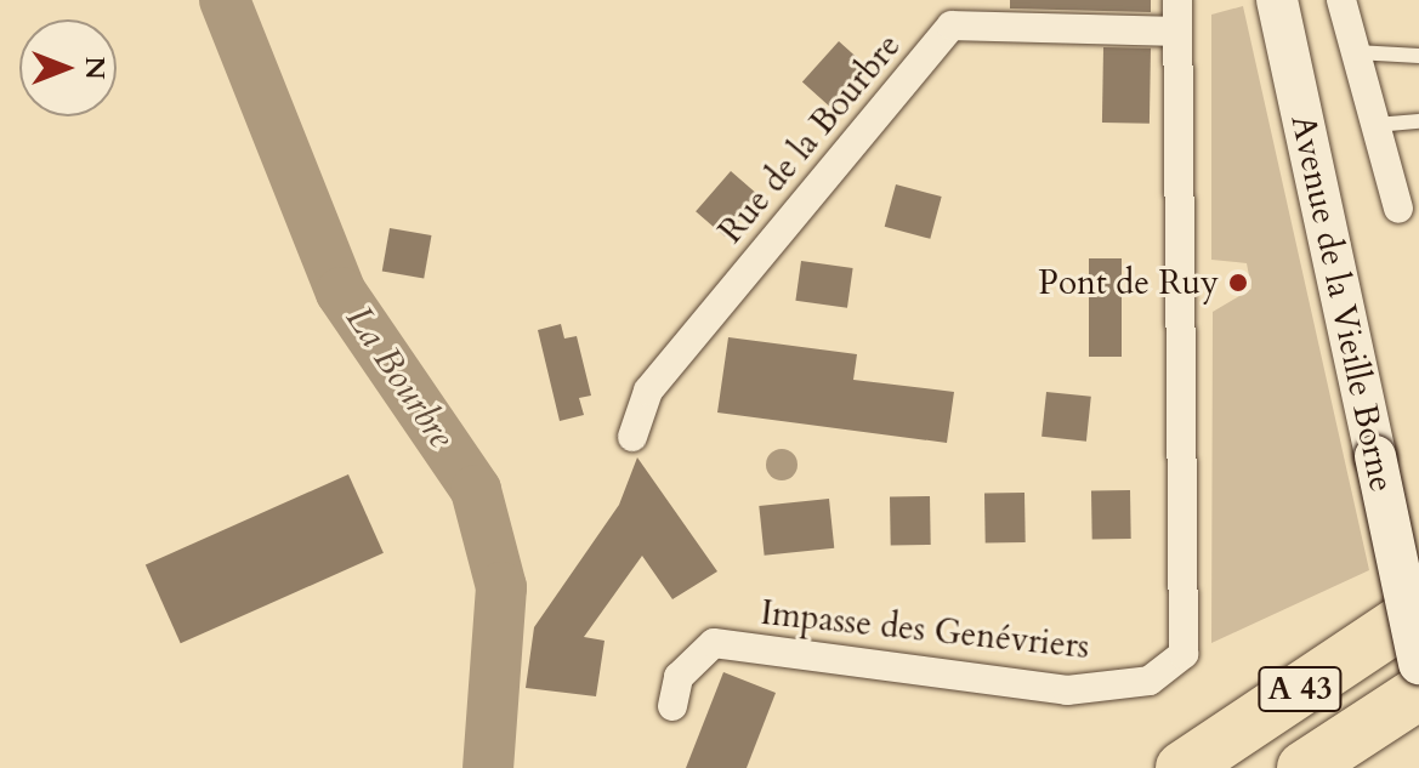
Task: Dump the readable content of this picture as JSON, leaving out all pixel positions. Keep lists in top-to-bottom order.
{
  "streets": {
    "highway": ["A 43"],
    "main road": ["Avenue de la Vieille Borne"],
    "street": ["Rue de la Bourbre", "Impasse des Genévriers"]
  },
  "crossings": [
    ["Rue de la Bourbre", "Impasse des Genévriers"]
  ],
  "water": ["La Bourbre"],
  "places": ["Pont de Ruy"],
  "north": "right"
}
